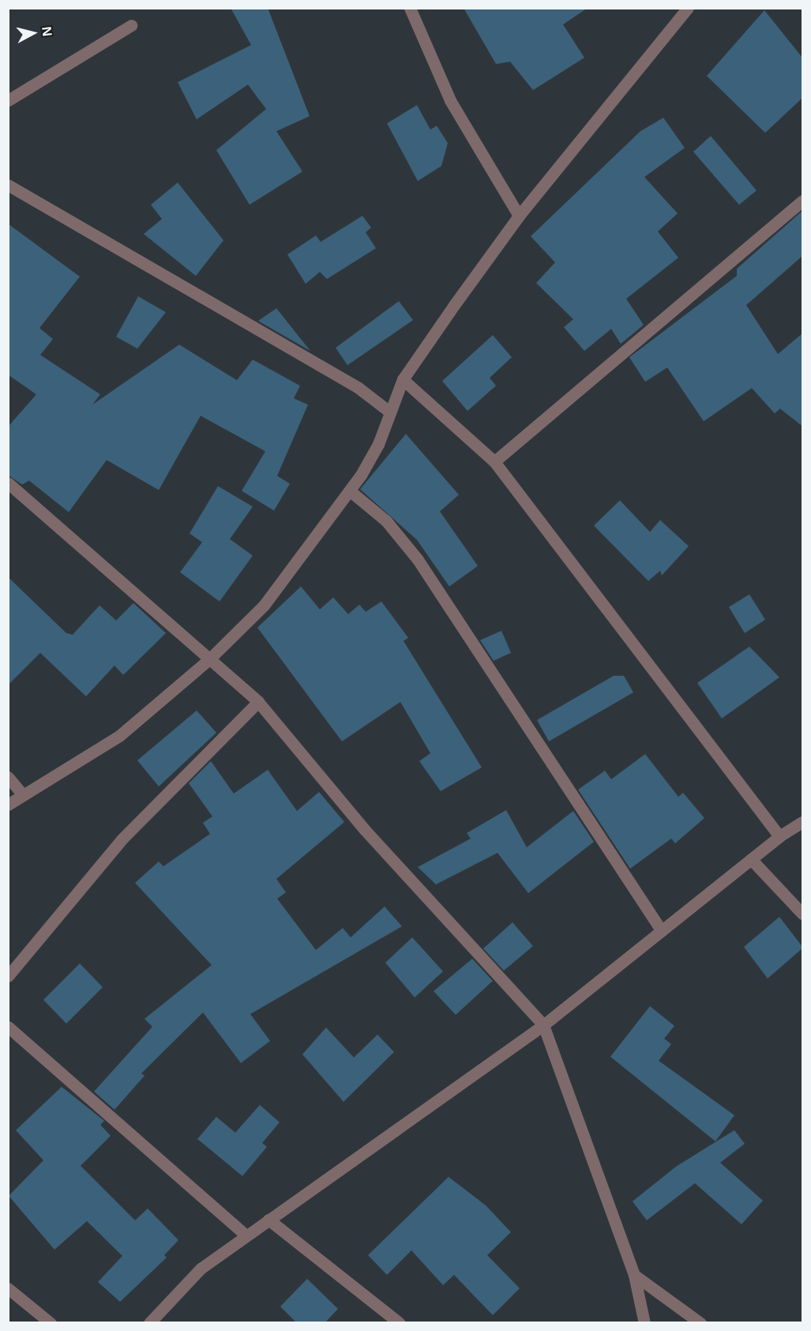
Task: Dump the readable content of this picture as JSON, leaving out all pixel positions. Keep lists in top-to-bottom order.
{
  "north": "right"
}
